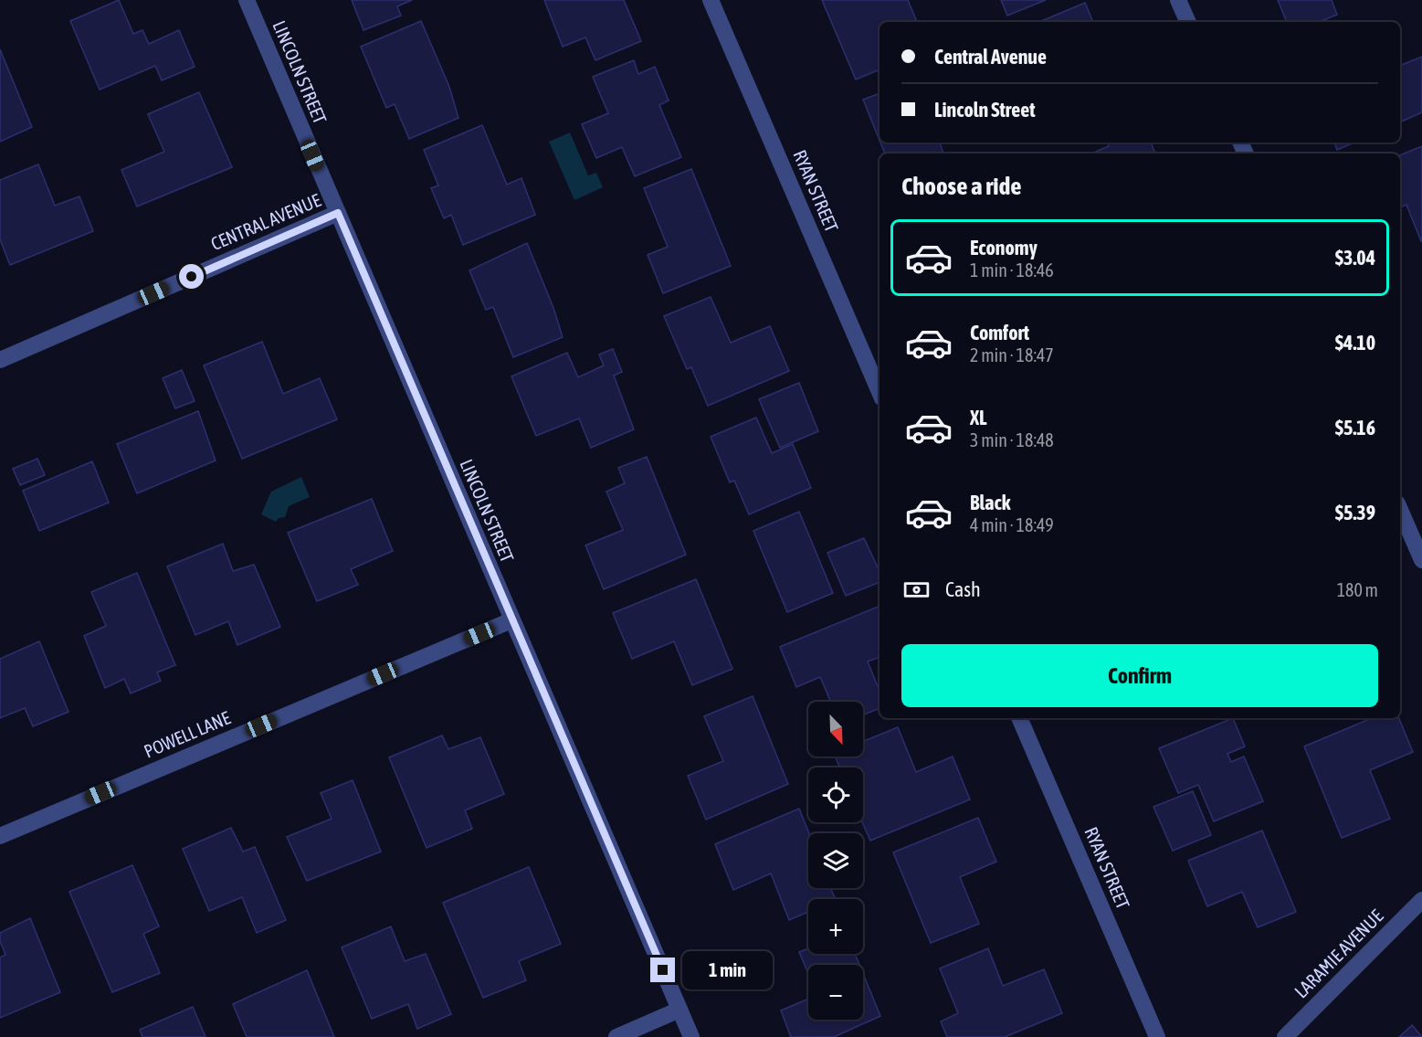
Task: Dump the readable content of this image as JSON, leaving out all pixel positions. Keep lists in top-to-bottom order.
{
  "streets": {
    "street": [
      "LINCOLN STREET",
      "RYAN STREET",
      "CENTRAL AVENUE",
      "POWELL LANE",
      "LARAMIE AVENUE"
    ]
  },
  "crossings": [
    ["LINCOLN STREET", "CENTRAL AVENUE"],
    ["LINCOLN STREET", "POWELL LANE"]
  ],
  "north": "bottom right",
  "page": {
    "banner": ["Central Avenue", "Lincoln Street"],
    "heading": "Choose a ride",
    "list": [
      {
        "name": "Economy",
        "note": "1 min · 18:46",
        "value": "$3.04"
      },
      {
        "name": "Comfort",
        "note": "2 min · 18:47",
        "value": "$4.10"
      },
      {
        "name": "XL",
        "note": "3 min · 18:48",
        "value": "$5.16"
      },
      {
        "name": "Black",
        "note": "4 min · 18:49",
        "value": "$5.39"
      }
    ],
    "pay": ["Cash", "180 m"],
    "buttons": "Confirm",
    "map_buttons": ["+", "−"],
    "bubble": "1 min"
  }
}
